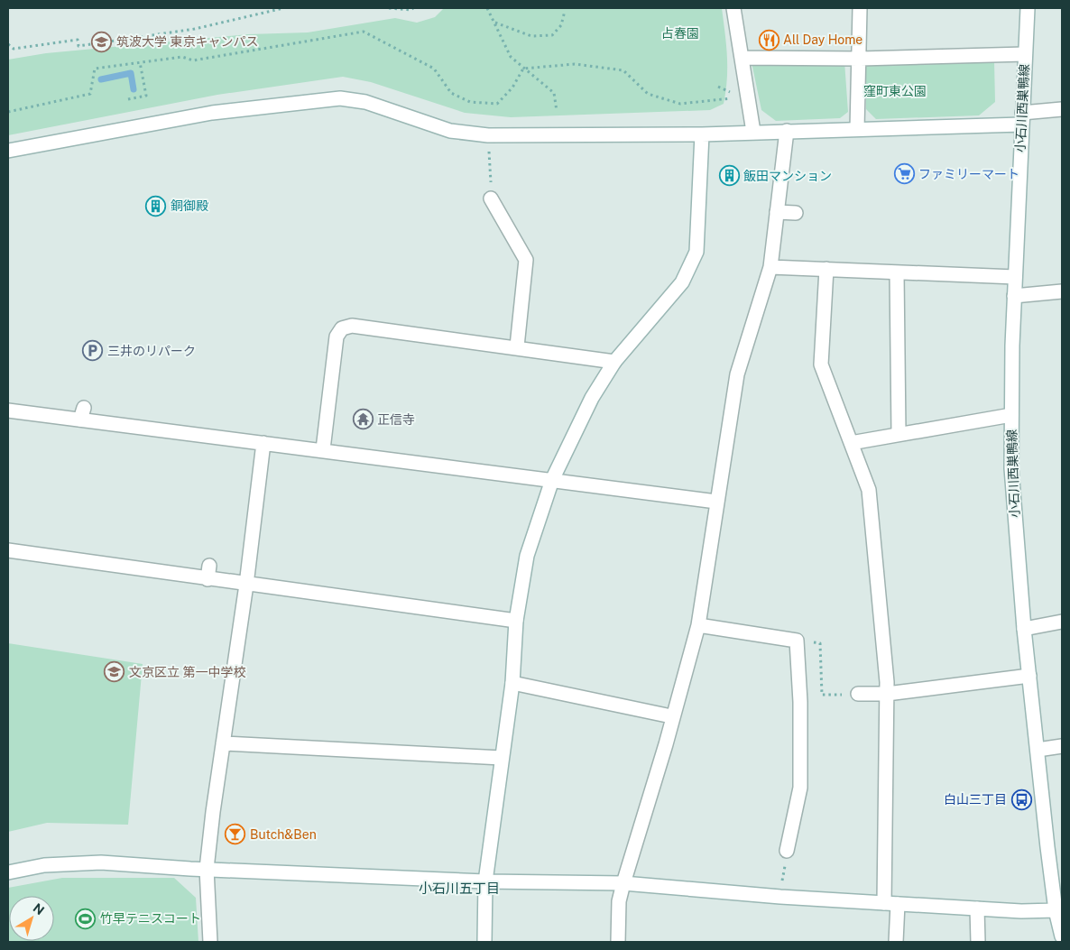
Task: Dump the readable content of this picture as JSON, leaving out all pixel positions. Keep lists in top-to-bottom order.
{
  "streets": {
    "street": ["小石川西巣鴨線"]
  },
  "districts": ["小石川五丁目"],
  "parks": ["占春園", "窪町東公園"],
  "places": {
    "restaurant": ["All Day Home"],
    "school or university": ["筑波大学 東京キャンパス", "文京区立 第一中学校"],
    "supermarket": ["ファミリーマート"],
    "building": ["飯田マンション", "銅御殿"],
    "parking": ["三井のリパーク"],
    "temple": ["正信寺"],
    "bus stop": ["白山三丁目"],
    "bar": ["Butch&Ben"],
    "sports": ["竹早テニスコート"]
  },
  "north": "top right"
}
